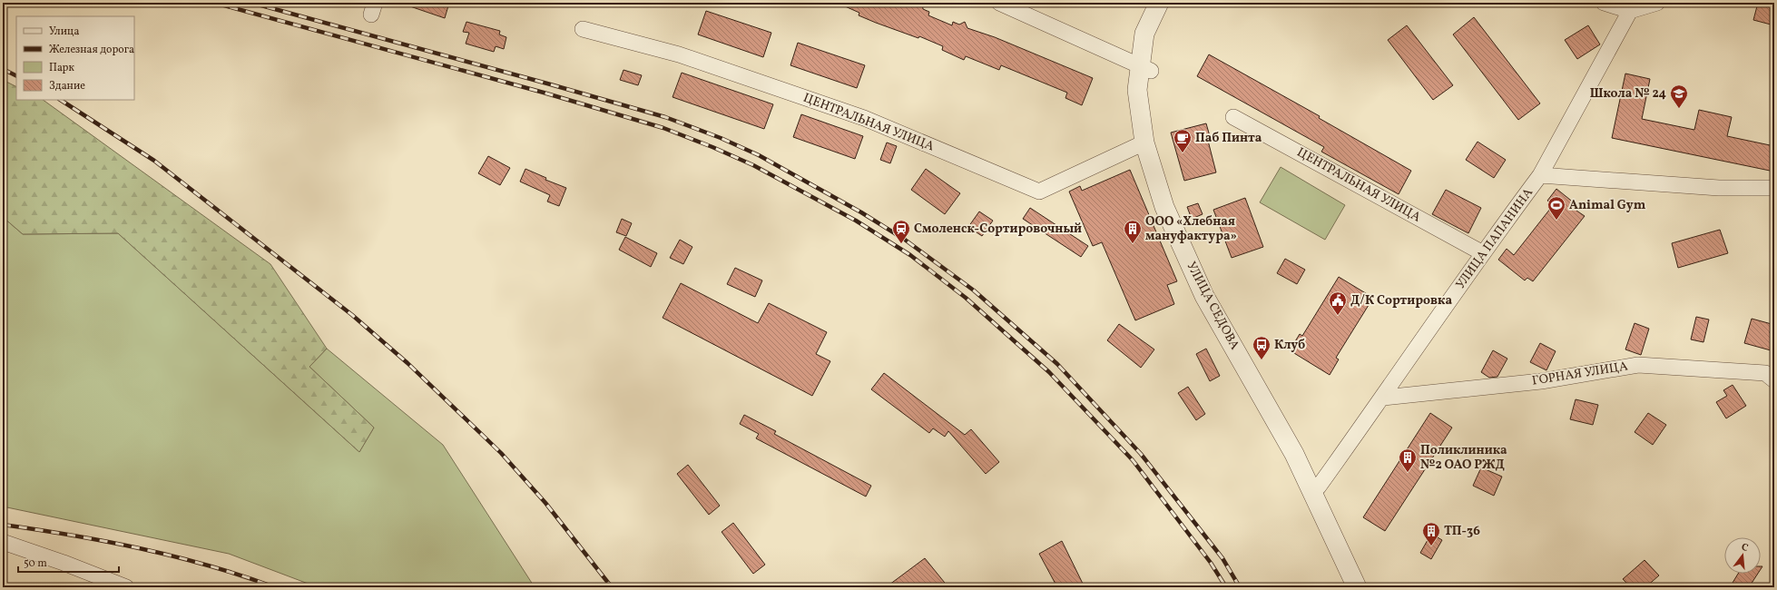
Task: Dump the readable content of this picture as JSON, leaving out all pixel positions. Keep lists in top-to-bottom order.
{
  "streets": {
    "street": [
      "ЦЕНТРАЛЬНАЯ УЛИЦА",
      "УЛИЦА ПАПАНИНА",
      "УЛИЦА СЕДОВА",
      "ГОРНАЯ УЛИЦА"
    ]
  },
  "crossings": [
    ["ЦЕНТРАЛЬНАЯ УЛИЦА", "УЛИЦА ПАПАНИНА"],
    ["ЦЕНТРАЛЬНАЯ УЛИЦА", "УЛИЦА СЕДОВА"],
    ["УЛИЦА ПАПАНИНА", "УЛИЦА СЕДОВА"],
    ["УЛИЦА ПАПАНИНА", "ГОРНАЯ УЛИЦА"]
  ],
  "places": {
    "school or university": ["Школа № 24"],
    "cafe": ["Паб Пинта"],
    "sports": ["Animal Gym"],
    "station": ["Смоленск-Сортировочный"],
    "building": ["ООО «Хлебная мануфактура»", "Поликлиника №2 ОАО РЖД", "ТП-36"],
    "public building": ["Д/К Сортировка"],
    "bus stop": ["Клуб"]
  },
  "legend": [
    "Улица",
    "Железная дорога",
    "Парк",
    "Здание"
  ],
  "scale_bar": "50 m",
  "north": "top"
}
